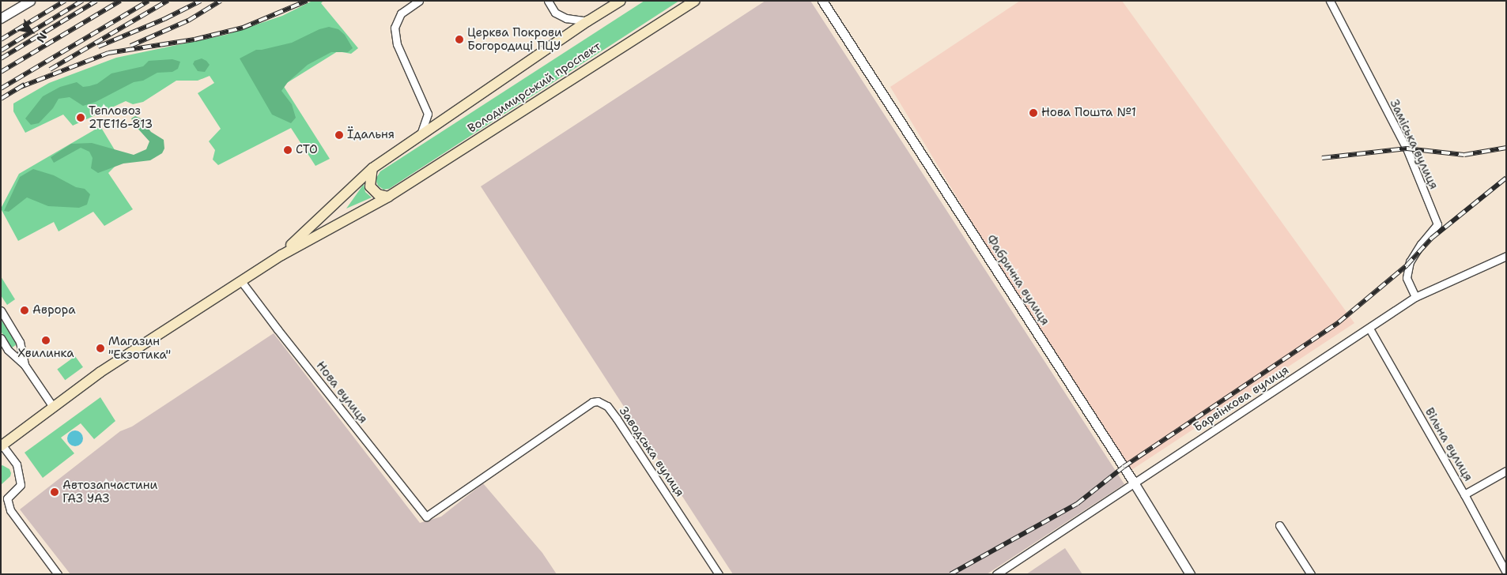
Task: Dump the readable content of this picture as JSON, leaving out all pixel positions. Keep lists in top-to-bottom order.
{
  "streets": {
    "main road": ["Володимирський проспект"],
    "street": [
      "Заміська вулиця",
      "Фабрична вулиця",
      "Нова вулиця",
      "Барвінкова вулиця",
      "Вільна вулиця",
      "Заводська вулиця"
    ]
  },
  "crossings": [
    ["Володимирський проспект", "Нова вулиця"],
    ["Заміська вулиця", "Барвінкова вулиця"],
    ["Фабрична вулиця", "Барвінкова вулиця"],
    ["Нова вулиця", "Заводська вулиця"],
    ["Барвінкова вулиця", "Вільна вулиця"]
  ],
  "places": [
    "Церква Покрови Богородиці ПЦУ",
    "Нова Пошта №1",
    "Тепловоз 2ТЕ116-813",
    "Їдальня",
    "СТО",
    "Аврора",
    "Хвилинка",
    "Магазин \"Екзотика\"",
    "Автозапчастини ГАЗ УАЗ"
  ],
  "north": "bottom right"
}
